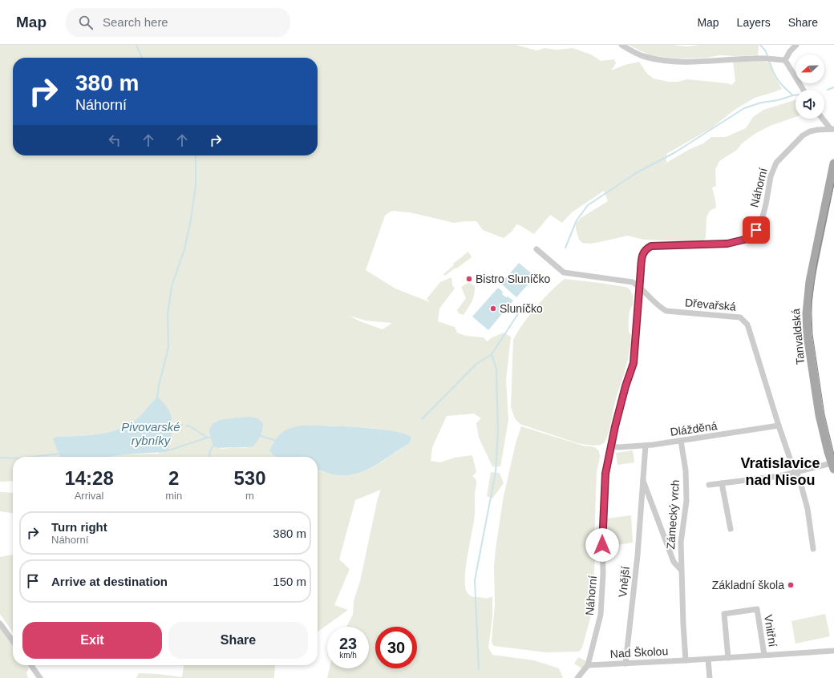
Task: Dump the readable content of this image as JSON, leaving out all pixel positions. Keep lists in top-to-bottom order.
{
  "streets": {
    "main road": ["Tanvaldská"],
    "street": [
      "Náhorní",
      "Dřevařská",
      "Dlážděná",
      "Zámecký vrch",
      "Vnější",
      "Vnitřní",
      "Nad Školou"
    ]
  },
  "crossings": [
    ["Náhorní", "Dřevařská"],
    ["Náhorní", "Dlážděná"],
    ["Náhorní", "Nad Školou"],
    ["Dřevařská", "Dlážděná"],
    ["Dlážděná", "Zámecký vrch"],
    ["Dlážděná", "Vnější"],
    ["Zámecký vrch", "Vnější"],
    ["Zámecký vrch", "Nad Školou"],
    ["Vnější", "Nad Školou"],
    ["Vnitřní", "Nad Školou"]
  ],
  "districts": ["Vratislavice nad Nisou"],
  "water": ["Pivovarské rybníky"],
  "places": ["Bistro Sluníčko", "Sluníčko", "Základní škola"],
  "north": "left",
  "page": {
    "header": "Map",
    "search": "Search here",
    "nav": ["Map", "Layers", "Share"],
    "turn": ["380 m", "Náhorní"],
    "eta": [
      "14:28",
      "Arrival",
      "2",
      "min",
      "530",
      "m"
    ],
    "list": [
      {
        "name": "Turn right",
        "note": "Náhorní",
        "value": "380 m"
      },
      {
        "name": "Arrive at destination",
        "value": "150 m"
      }
    ],
    "buttons": ["Exit", "Share"],
    "speed": "23 km/h",
    "limit": "30"
  }
}
